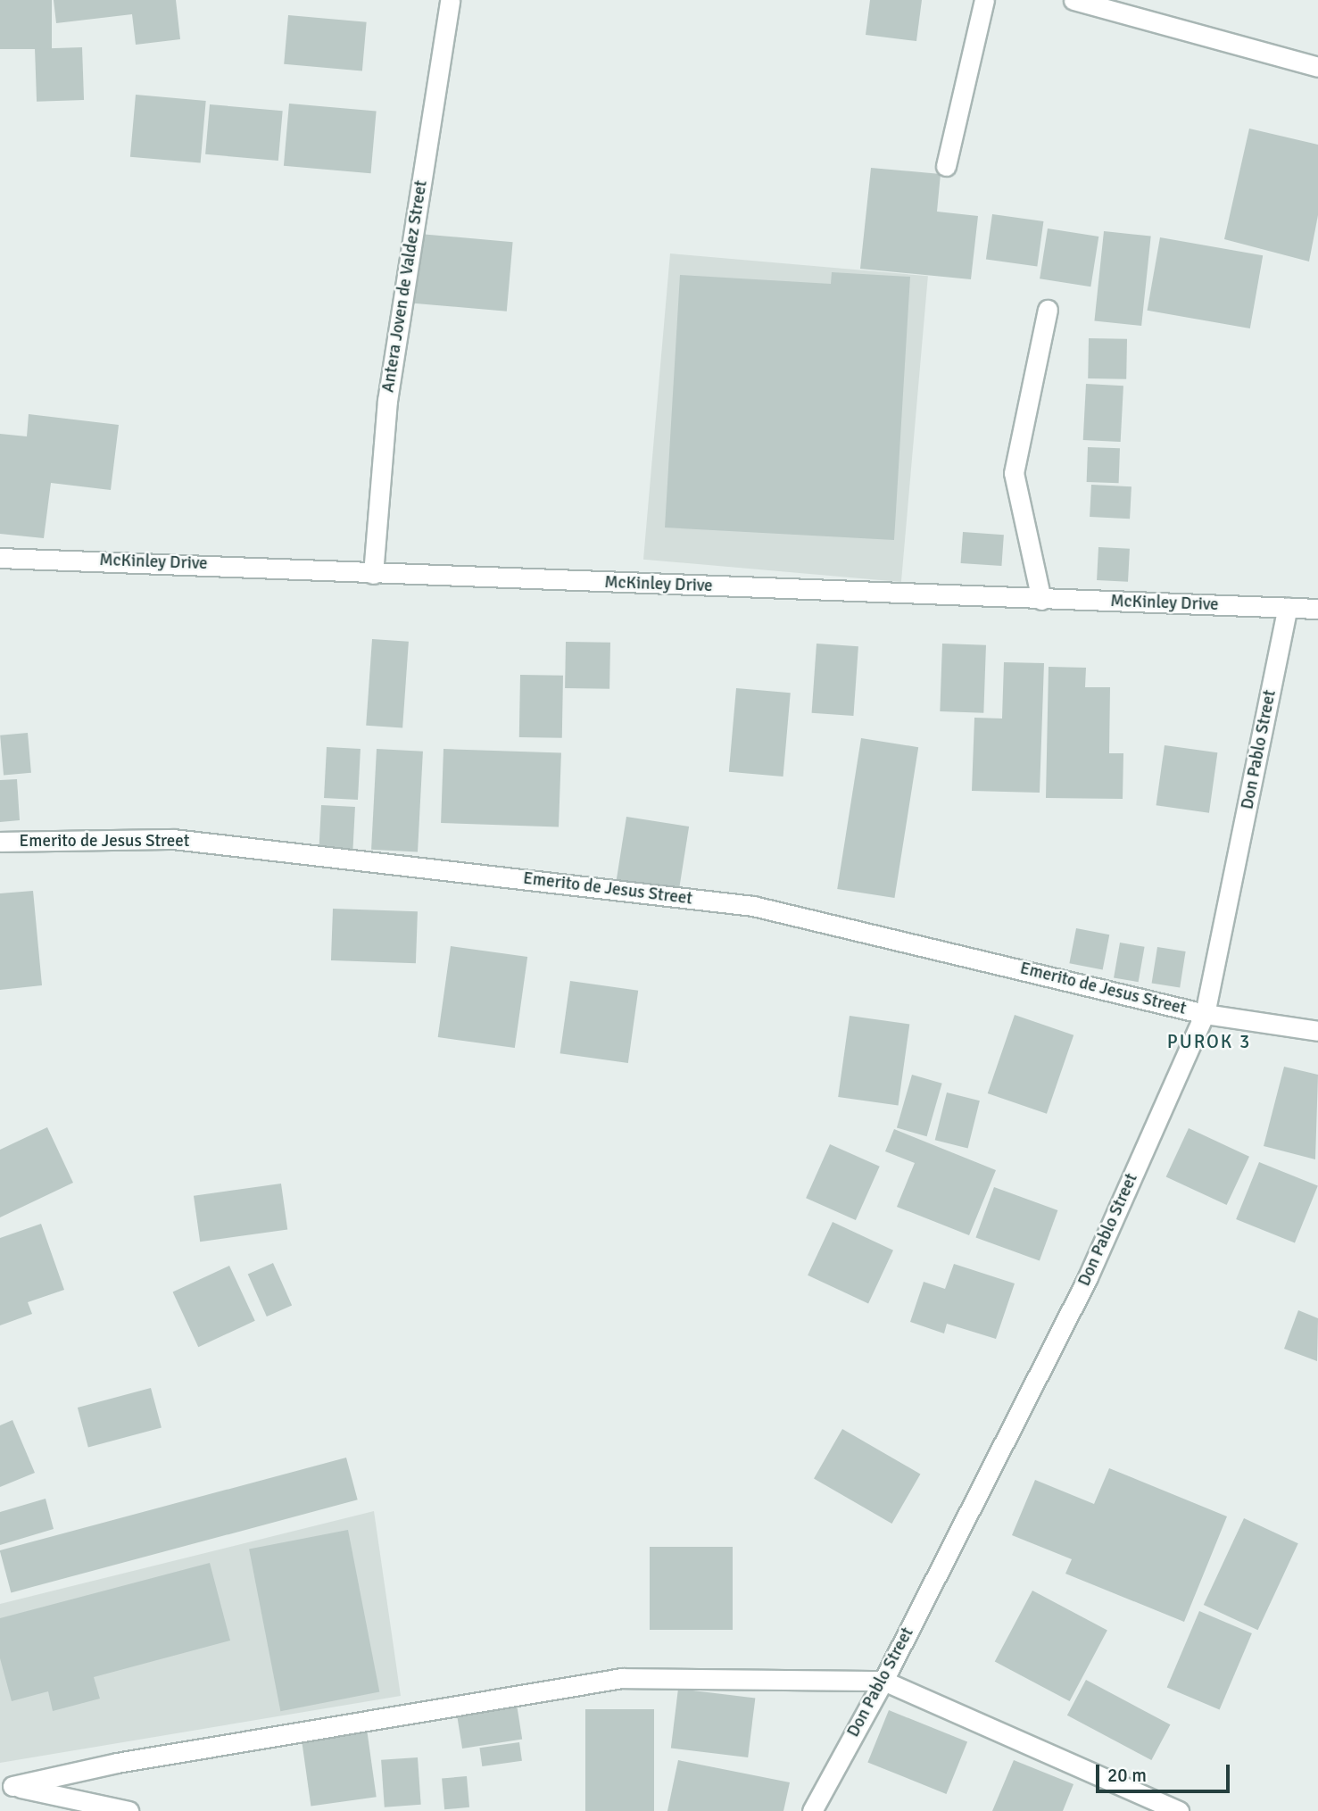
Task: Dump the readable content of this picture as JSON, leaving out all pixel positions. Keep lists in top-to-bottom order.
{
  "streets": {
    "street": [
      "Antera Joven de Valdez Street",
      "McKinley Drive",
      "Don Pablo Street",
      "Emerito de Jesus Street"
    ]
  },
  "crossings": [
    ["Antera Joven de Valdez Street", "McKinley Drive"],
    ["McKinley Drive", "Don Pablo Street"],
    ["Don Pablo Street", "Emerito de Jesus Street"]
  ],
  "districts": ["PUROK 3"],
  "scale_bar": "20 m"
}
